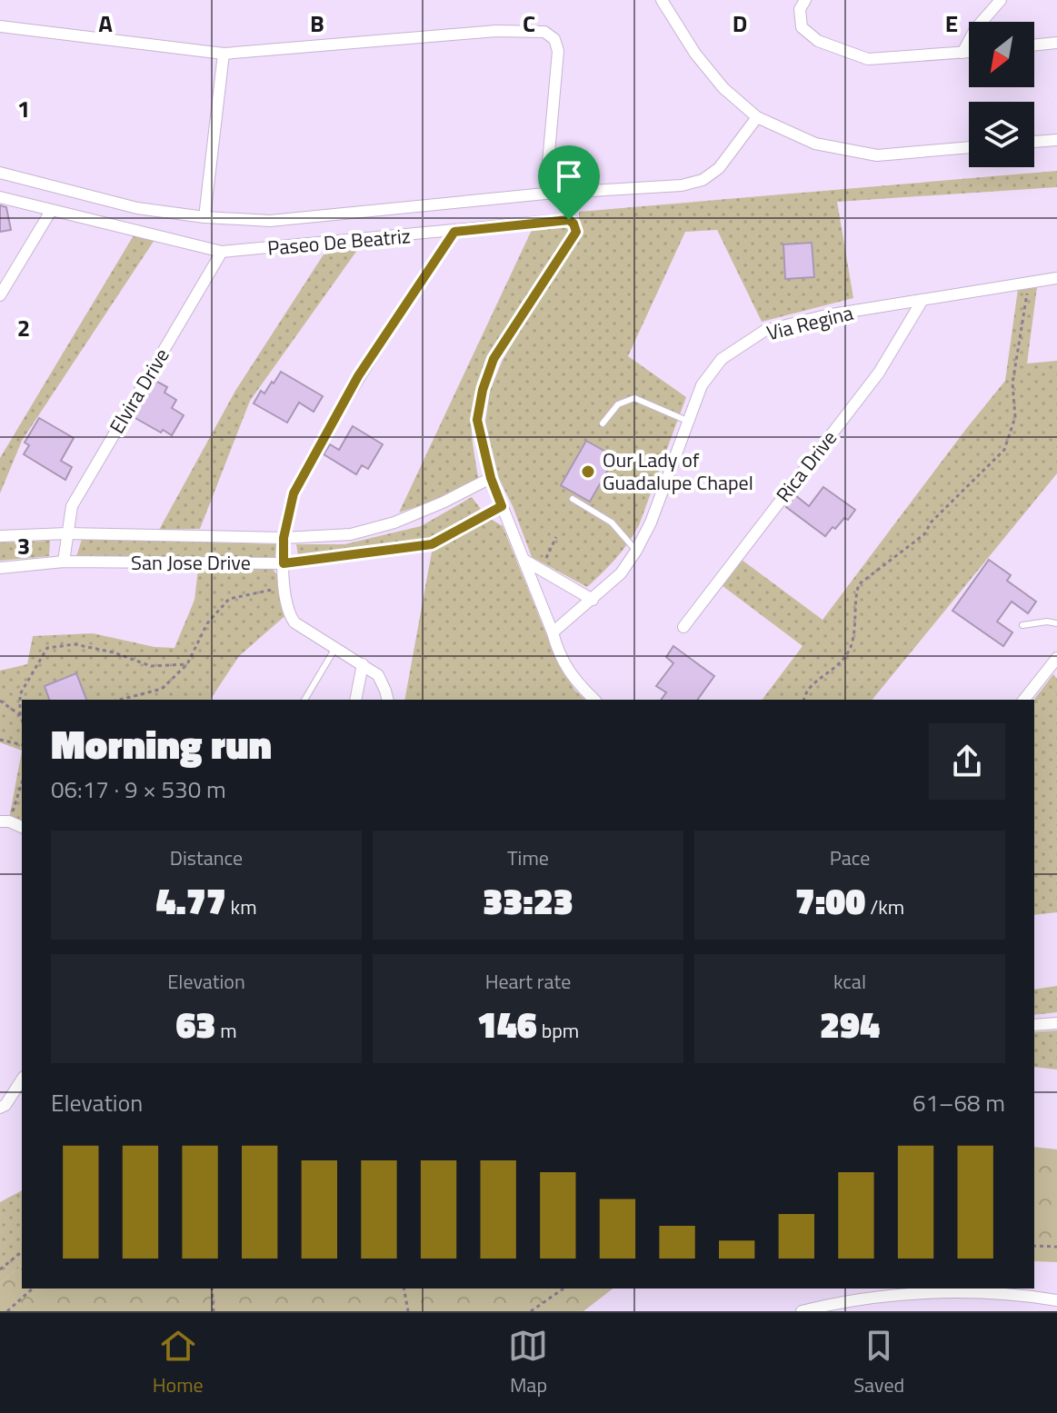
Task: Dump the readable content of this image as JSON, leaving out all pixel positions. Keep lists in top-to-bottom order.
{
  "streets": {
    "street": [
      "Paseo De Beatriz",
      "Via Regina",
      "Elvira Drive",
      "Rica Drive",
      "San Jose Drive"
    ]
  },
  "crossings": [
    ["Paseo De Beatriz", "Elvira Drive"],
    ["Paseo De Beatriz", "San Jose Drive"],
    ["Via Regina", "Rica Drive"],
    ["Elvira Drive", "San Jose Drive"]
  ],
  "places": ["Our Lady of Guadalupe Chapel"],
  "north": "bottom left",
  "page": {
    "heading": ["Morning run", "06:17 · 9 × 530 m"],
    "stats": [
      ["Distance", "4.77 km"],
      ["Time", "33:23"],
      ["Pace", "7:00 /km"],
      ["Elevation", "63 m"],
      ["Heart rate", "146 bpm"],
      ["kcal", "294"]
    ],
    "chart": ["Elevation", "61–68 m"],
    "tabs": ["Home", "Map", "Saved"]
  },
  "grid": {
    "columns": [
      "A",
      "B",
      "C",
      "D",
      "E"
    ],
    "rows": ["1", "2", "3"]
  }
}
